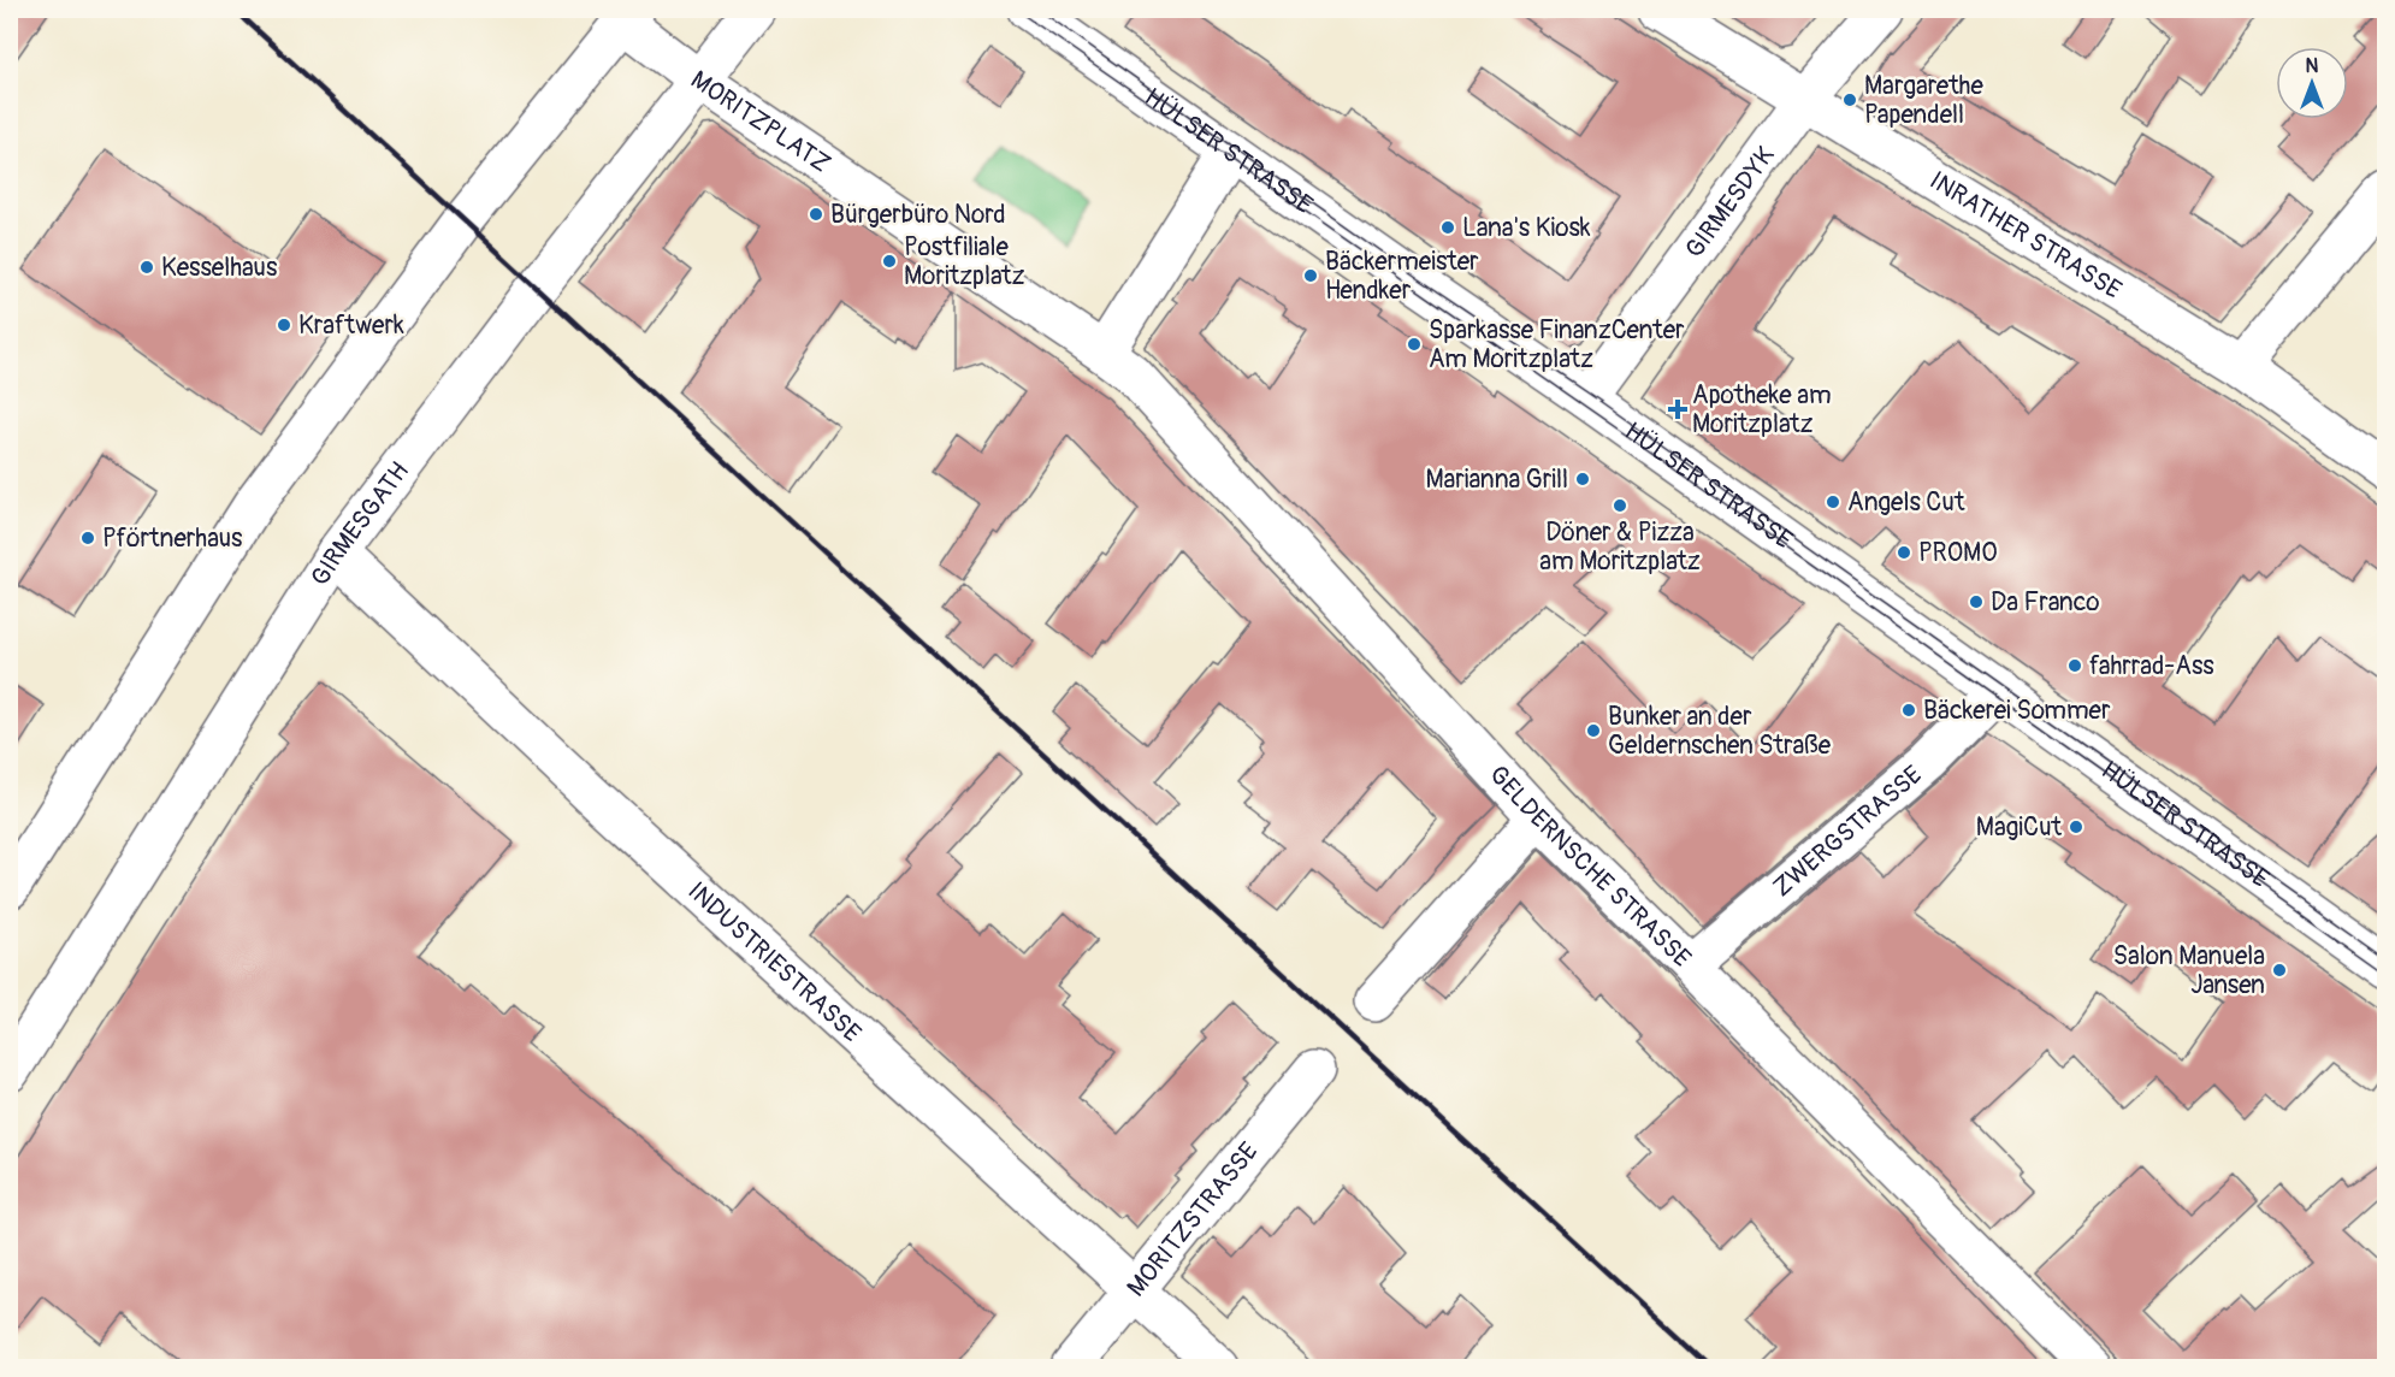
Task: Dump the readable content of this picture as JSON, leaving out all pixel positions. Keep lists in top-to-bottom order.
{
  "streets": {
    "street": [
      "MORITZPLATZ",
      "HÜLSER STRASSE",
      "GIRMESDYK",
      "INRATHER STRASSE",
      "GIRMESGATH",
      "ZWERGSTRASSE",
      "GELDERNSCHE STRASSE",
      "INDUSTRIESTRASSE",
      "MORITZSTRASSE"
    ]
  },
  "crossings": [
    ["MORITZPLATZ", "GIRMESGATH"],
    ["MORITZPLATZ", "GELDERNSCHE STRASSE"],
    ["HÜLSER STRASSE", "GIRMESDYK"],
    ["HÜLSER STRASSE", "ZWERGSTRASSE"],
    ["GIRMESDYK", "INRATHER STRASSE"],
    ["GIRMESGATH", "INDUSTRIESTRASSE"],
    ["ZWERGSTRASSE", "GELDERNSCHE STRASSE"],
    ["INDUSTRIESTRASSE", "MORITZSTRASSE"]
  ],
  "places": {
    "other": [
      "Margarethe Papendell",
      "Bürgerbüro Nord",
      "Lana's Kiosk",
      "Postfiliale Moritzplatz",
      "Kesselhaus",
      "Bäckermeister Hendker",
      "Kraftwerk",
      "Sparkasse FinanzCenter Am Moritzplatz",
      "Marianna Grill",
      "Angels Cut",
      "Döner & Pizza am Moritzplatz",
      "Pförtnerhaus",
      "PROMO",
      "Da Franco",
      "fahrrad-Ass",
      "Bäckerei Sommer",
      "Bunker an der Geldernschen Straße",
      "MagiCut",
      "Salon Manuela Jansen"
    ],
    "health": ["Apotheke am Moritzplatz"]
  },
  "north": "top"
}
